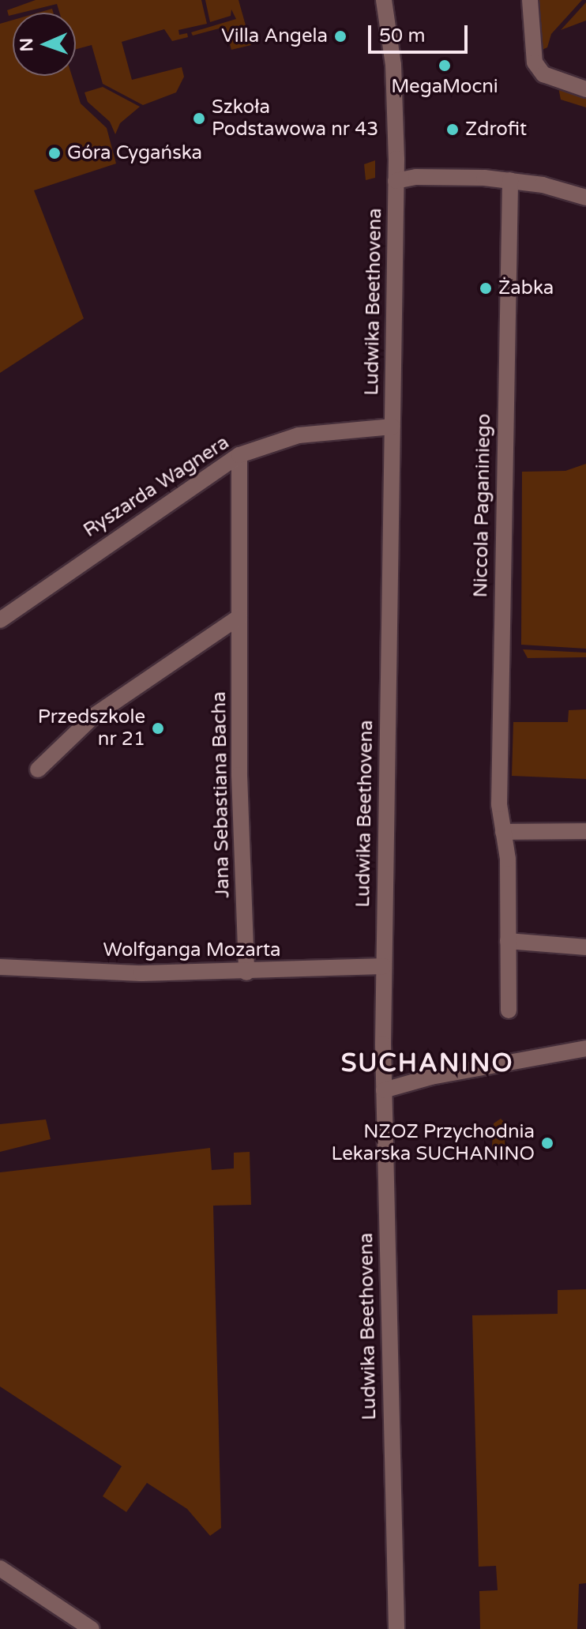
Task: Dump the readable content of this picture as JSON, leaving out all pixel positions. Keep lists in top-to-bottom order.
{
  "streets": {
    "street": [
      "Ludwika Beethovena",
      "Ryszarda Wagnera",
      "Niccola Paganiniego",
      "Jana Sebastiana Bacha",
      "Wolfganga Mozarta"
    ]
  },
  "crossings": [
    ["Ludwika Beethovena", "Ryszarda Wagnera"],
    ["Ludwika Beethovena", "Wolfganga Mozarta"],
    ["Ryszarda Wagnera", "Jana Sebastiana Bacha"],
    ["Jana Sebastiana Bacha", "Wolfganga Mozarta"]
  ],
  "districts": ["SUCHANINO"],
  "places": [
    "Villa Angela",
    "MegaMocni",
    "Szkoła Podstawowa nr 43",
    "Zdrofit",
    "Góra Cygańska",
    "Żabka",
    "Przedszkole nr 21",
    "NZOZ Przychodnia Lekarska SUCHANINO"
  ],
  "scale_bar": "50 m",
  "north": "left"
}
